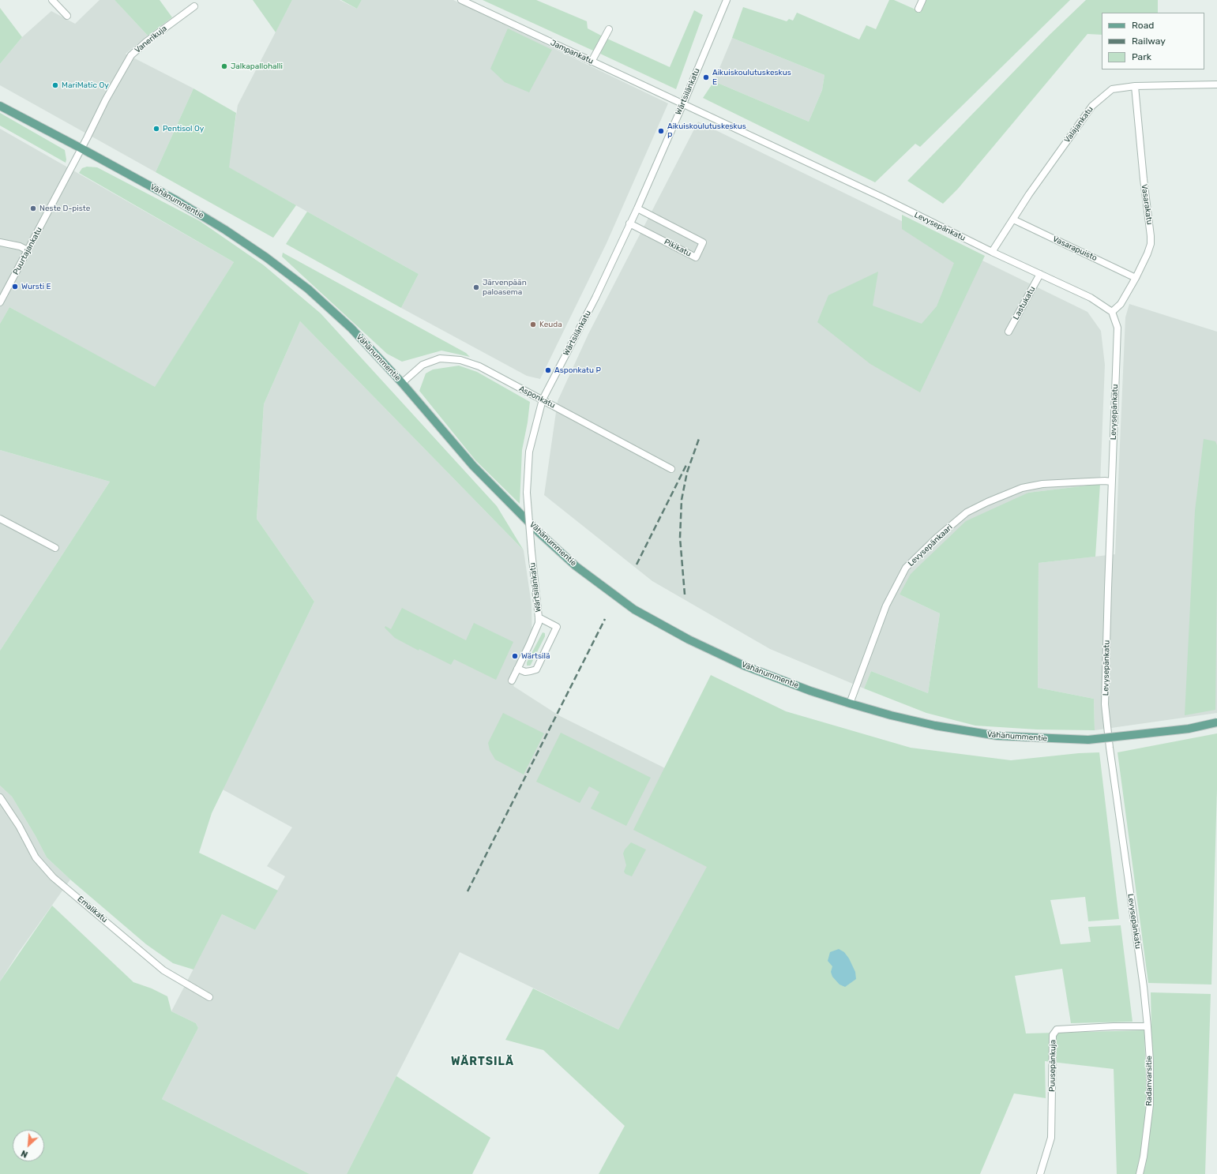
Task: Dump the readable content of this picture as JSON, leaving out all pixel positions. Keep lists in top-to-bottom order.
{
  "streets": {
    "main road": ["Vähänummentie"],
    "street": [
      "Vanerikuja",
      "Jampankatu",
      "Wärtsilänkatu",
      "Valajankatu",
      "Vasarakatu",
      "Levysepänkatu",
      "Pikikatu",
      "Vasarapuisto",
      "Puurtajankatu",
      "Lastukatu",
      "Asponkatu",
      "Levysepänkaari",
      "Emalikatu",
      "Puusepänkuja",
      "Radanvarsitie"
    ]
  },
  "crossings": [
    ["Vanerikuja", "Vähänummentie"],
    ["Vanerikuja", "Puurtajankatu"],
    ["Jampankatu", "Wärtsilänkatu"],
    ["Jampankatu", "Levysepänkatu"],
    ["Wärtsilänkatu", "Levysepänkatu"],
    ["Wärtsilänkatu", "Pikikatu"],
    ["Wärtsilänkatu", "Asponkatu"],
    ["Valajankatu", "Vasarakatu"],
    ["Valajankatu", "Levysepänkatu"],
    ["Valajankatu", "Vasarapuisto"],
    ["Vähänummentie", "Puurtajankatu"],
    ["Vähänummentie", "Asponkatu"],
    ["Vähänummentie", "Levysepänkaari"],
    ["Vasarakatu", "Levysepänkatu"],
    ["Vasarakatu", "Vasarapuisto"],
    ["Levysepänkatu", "Lastukatu"],
    ["Levysepänkatu", "Levysepänkaari"],
    ["Levysepänkatu", "Radanvarsitie"],
    ["Puusepänkuja", "Radanvarsitie"]
  ],
  "districts": ["WÄRTSILÄ"],
  "places": [
    "Jalkapallohalli",
    "Aikuiskoulutuskeskus E",
    "MariMatic Oy",
    "Pentisol Oy",
    "Aikuiskoulutuskeskus P",
    "Neste D-piste",
    "Wursti E",
    "Järvenpään paloasema",
    "Keuda",
    "Asponkatu P",
    "Wärtsilä"
  ],
  "legend": ["Road", "Railway", "Park"],
  "north": "bottom left"
}
